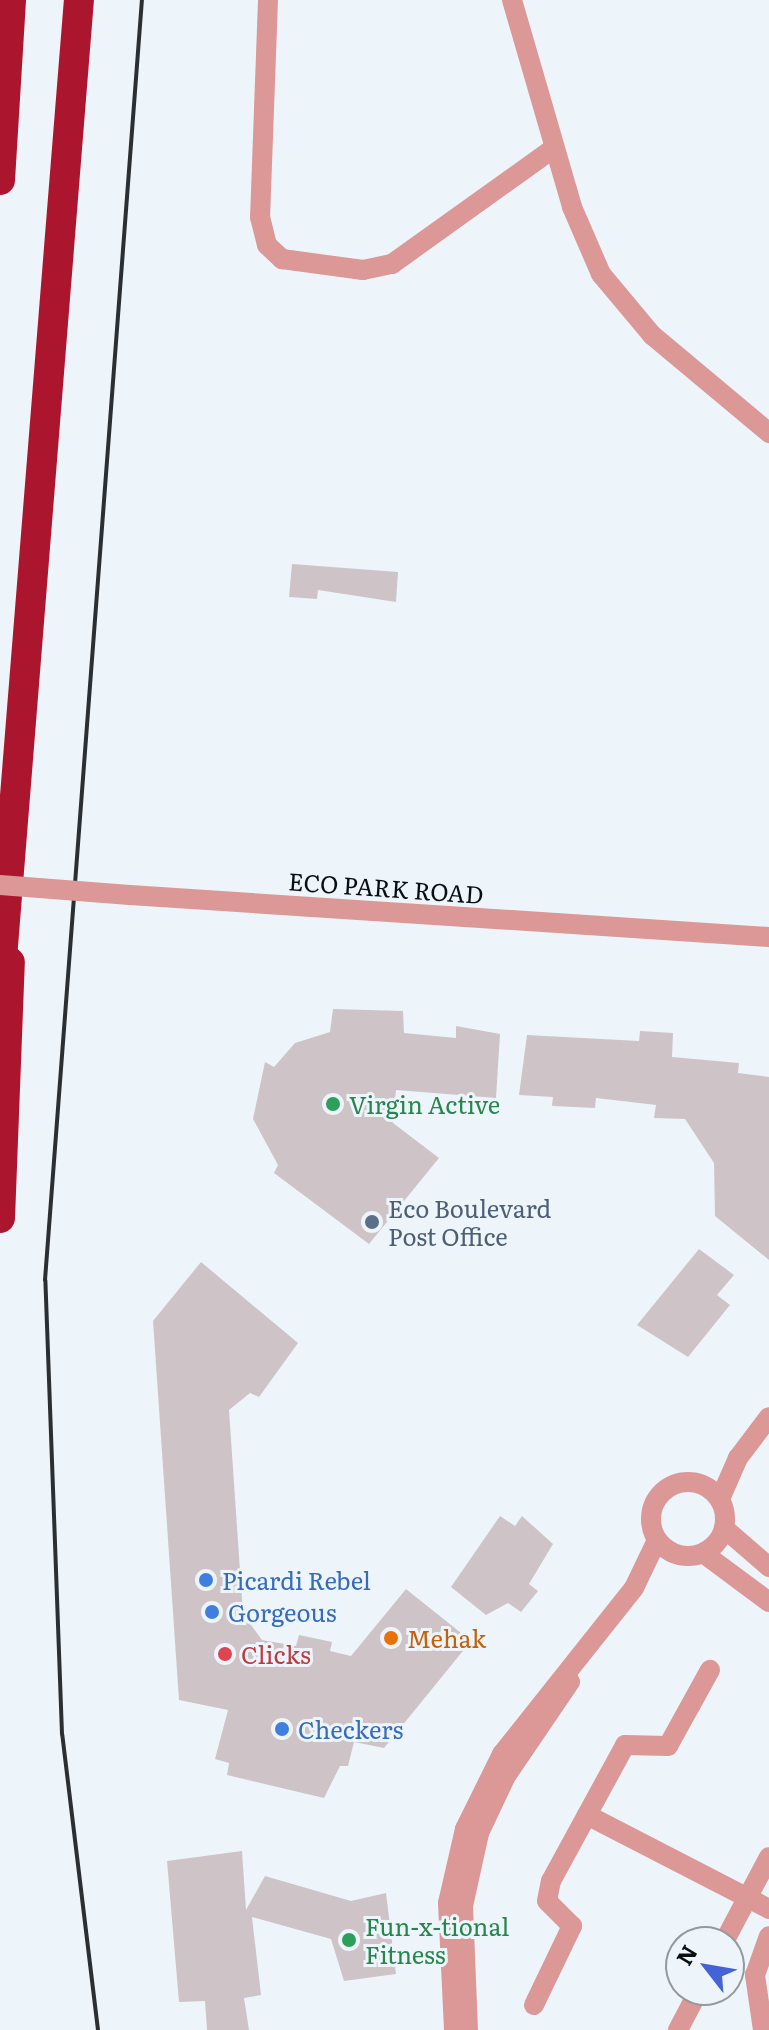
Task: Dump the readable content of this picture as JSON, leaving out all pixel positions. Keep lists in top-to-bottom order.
{
  "streets": {
    "street": ["ECO PARK ROAD"]
  },
  "places": [
    "Virgin Active",
    "Eco Boulevard Post Office",
    "Picardi Rebel",
    "Gorgeous",
    "Mehak",
    "Clicks",
    "Checkers",
    "Fun-x-tional Fitness"
  ],
  "north": "top left"
}
